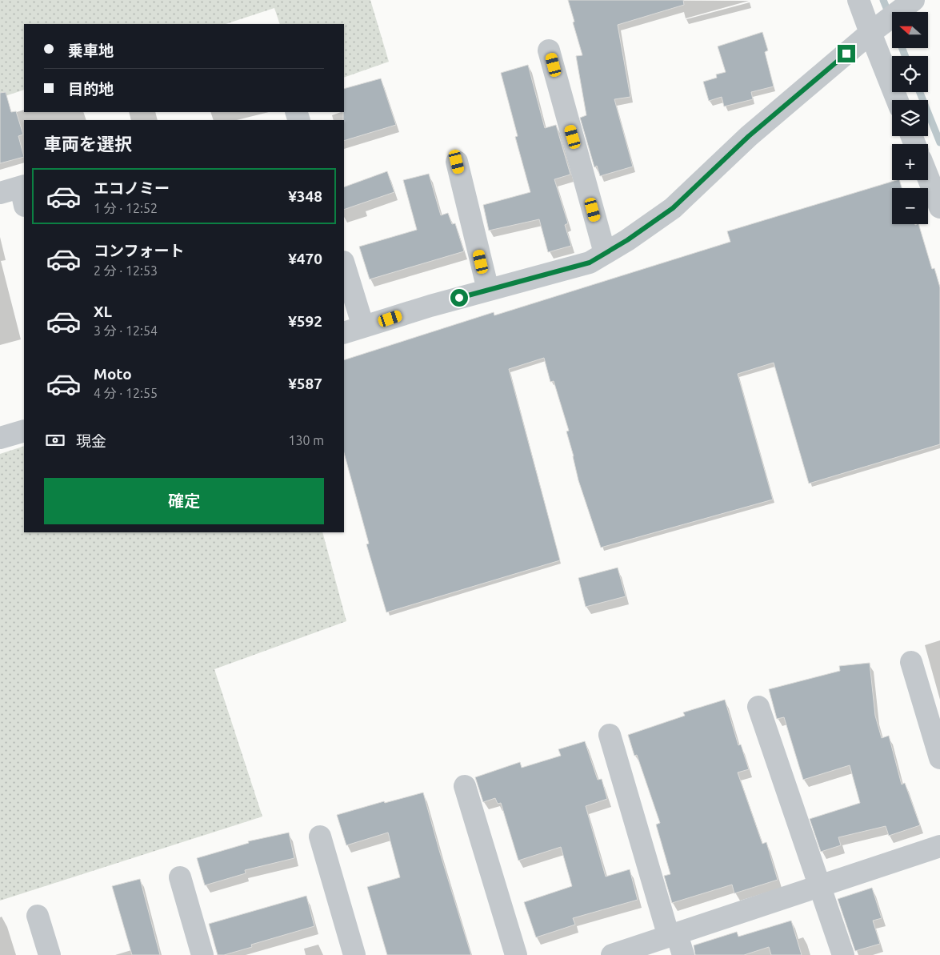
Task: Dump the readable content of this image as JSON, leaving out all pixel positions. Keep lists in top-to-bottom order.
{
  "north": "left",
  "page": {
    "map_buttons": ["+", "−"],
    "banner": ["乗車地", "目的地"],
    "heading": "車両を選択",
    "list": [
      {
        "name": "エコノミー",
        "note": "1 分 · 12:52",
        "value": "¥348"
      },
      {
        "name": "コンフォート",
        "note": "2 分 · 12:53",
        "value": "¥470"
      },
      {
        "name": "XL",
        "note": "3 分 · 12:54",
        "value": "¥592"
      },
      {
        "name": "Moto",
        "note": "4 分 · 12:55",
        "value": "¥587"
      }
    ],
    "pay": ["現金", "130 m"],
    "buttons": "確定"
  }
}
